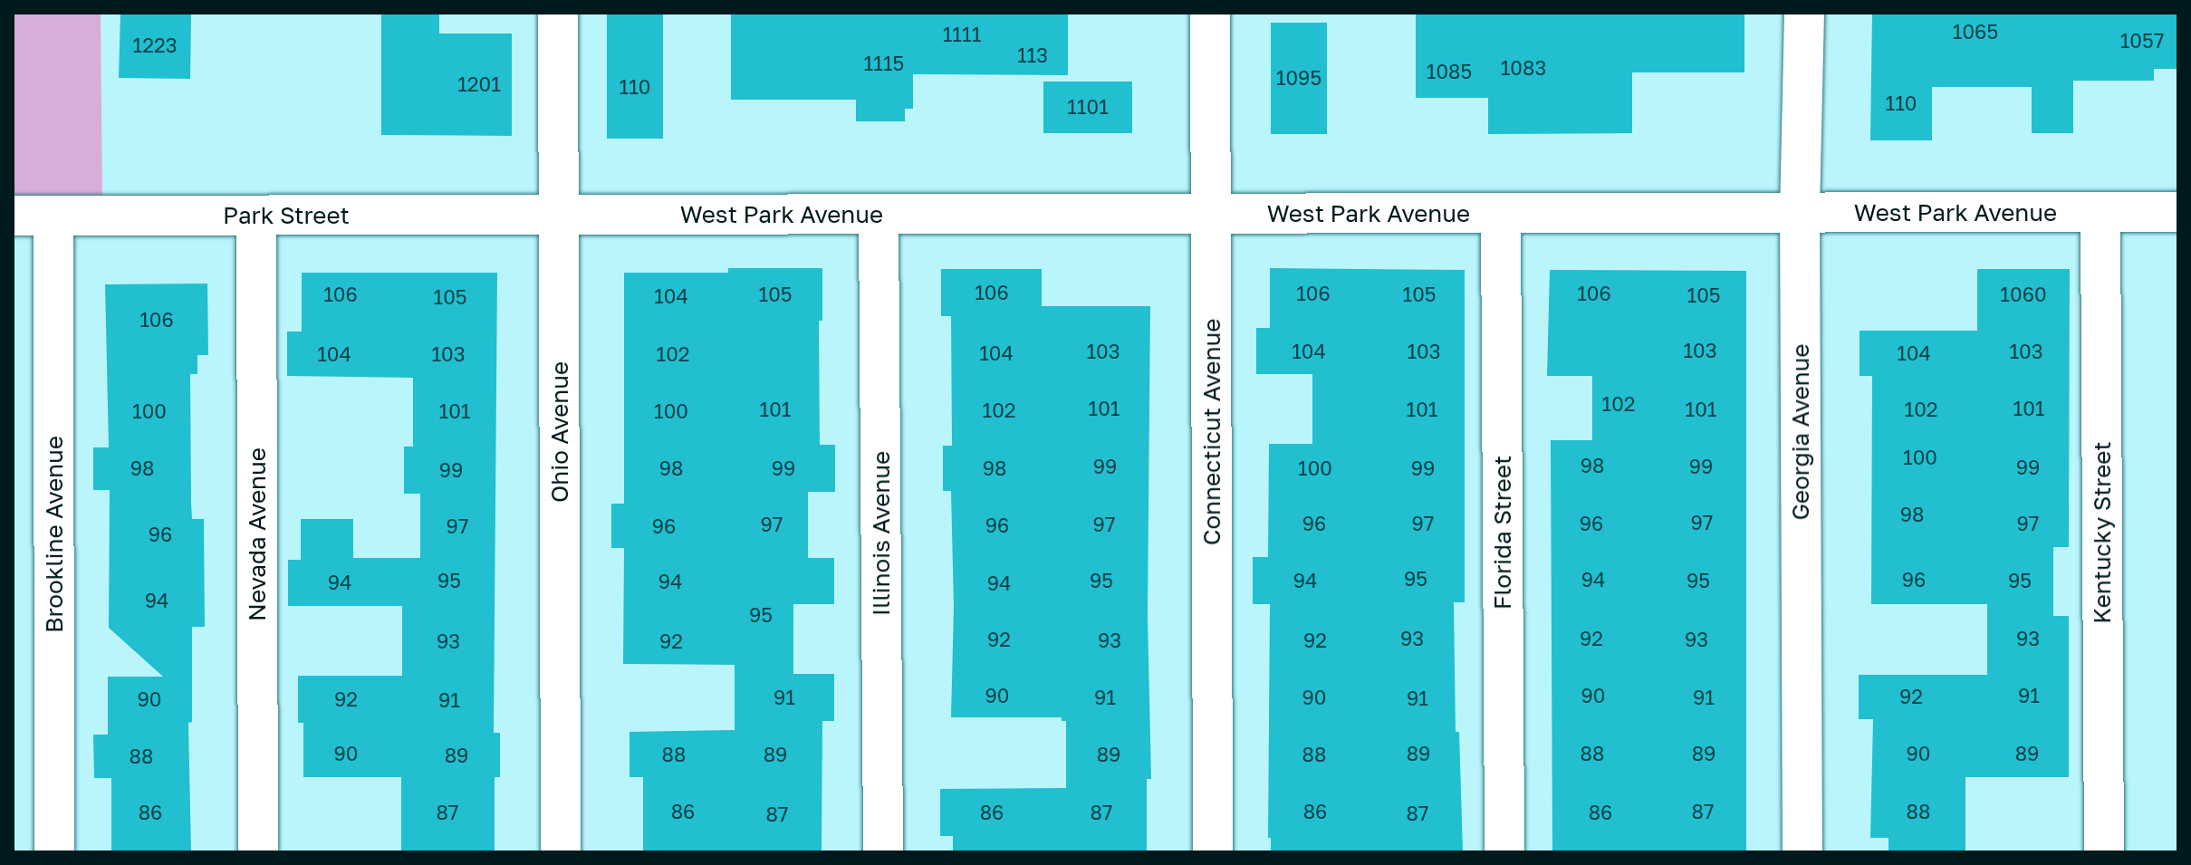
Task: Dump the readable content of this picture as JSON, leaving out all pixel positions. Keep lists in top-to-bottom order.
{
  "streets": {
    "street": [
      "West Park Avenue",
      "Park Street",
      "Ohio Avenue",
      "Connecticut Avenue",
      "Georgia Avenue",
      "Florida Street",
      "Kentucky Street",
      "Illinois Avenue",
      "Brookline Avenue",
      "Nevada Avenue"
    ]
  },
  "crossings": [
    ["West Park Avenue", "Park Street"],
    ["West Park Avenue", "Ohio Avenue"],
    ["West Park Avenue", "Connecticut Avenue"],
    ["West Park Avenue", "Georgia Avenue"],
    ["West Park Avenue", "Florida Street"],
    ["West Park Avenue", "Kentucky Street"],
    ["West Park Avenue", "Illinois Avenue"],
    ["Park Street", "Ohio Avenue"],
    ["Park Street", "Brookline Avenue"],
    ["Park Street", "Nevada Avenue"]
  ],
  "house_numbers": [
    "1065",
    "1111",
    "1057",
    "1223",
    "113",
    "1115",
    "1083",
    "1085",
    "1095",
    "1201",
    "110",
    "110",
    "1101",
    "106",
    "106",
    "106",
    "106",
    "105",
    "105",
    "1060",
    "105",
    "104",
    "105",
    "106",
    "103",
    "103",
    "104",
    "103",
    "103",
    "104",
    "104",
    "104",
    "103",
    "102",
    "102",
    "101",
    "101",
    "101",
    "101",
    "101",
    "102",
    "102",
    "100",
    "101",
    "100",
    "100",
    "98",
    "99",
    "99",
    "99",
    "98",
    "98",
    "99",
    "98",
    "100",
    "99",
    "99",
    "98",
    "97",
    "96",
    "97",
    "96",
    "97",
    "97",
    "97",
    "96",
    "97",
    "96",
    "96",
    "95",
    "94",
    "96",
    "95",
    "95",
    "94",
    "95",
    "95",
    "94",
    "94",
    "94",
    "94",
    "95",
    "93",
    "92",
    "93",
    "92",
    "93",
    "93",
    "92",
    "93",
    "92",
    "90",
    "90",
    "91",
    "92",
    "91",
    "91",
    "90",
    "91",
    "91",
    "90",
    "92",
    "91",
    "90",
    "89",
    "88",
    "89",
    "90",
    "89",
    "88",
    "89",
    "89",
    "88",
    "89",
    "88",
    "86",
    "86",
    "87",
    "88",
    "86",
    "87",
    "86",
    "87",
    "86",
    "87",
    "87"
  ]
}
